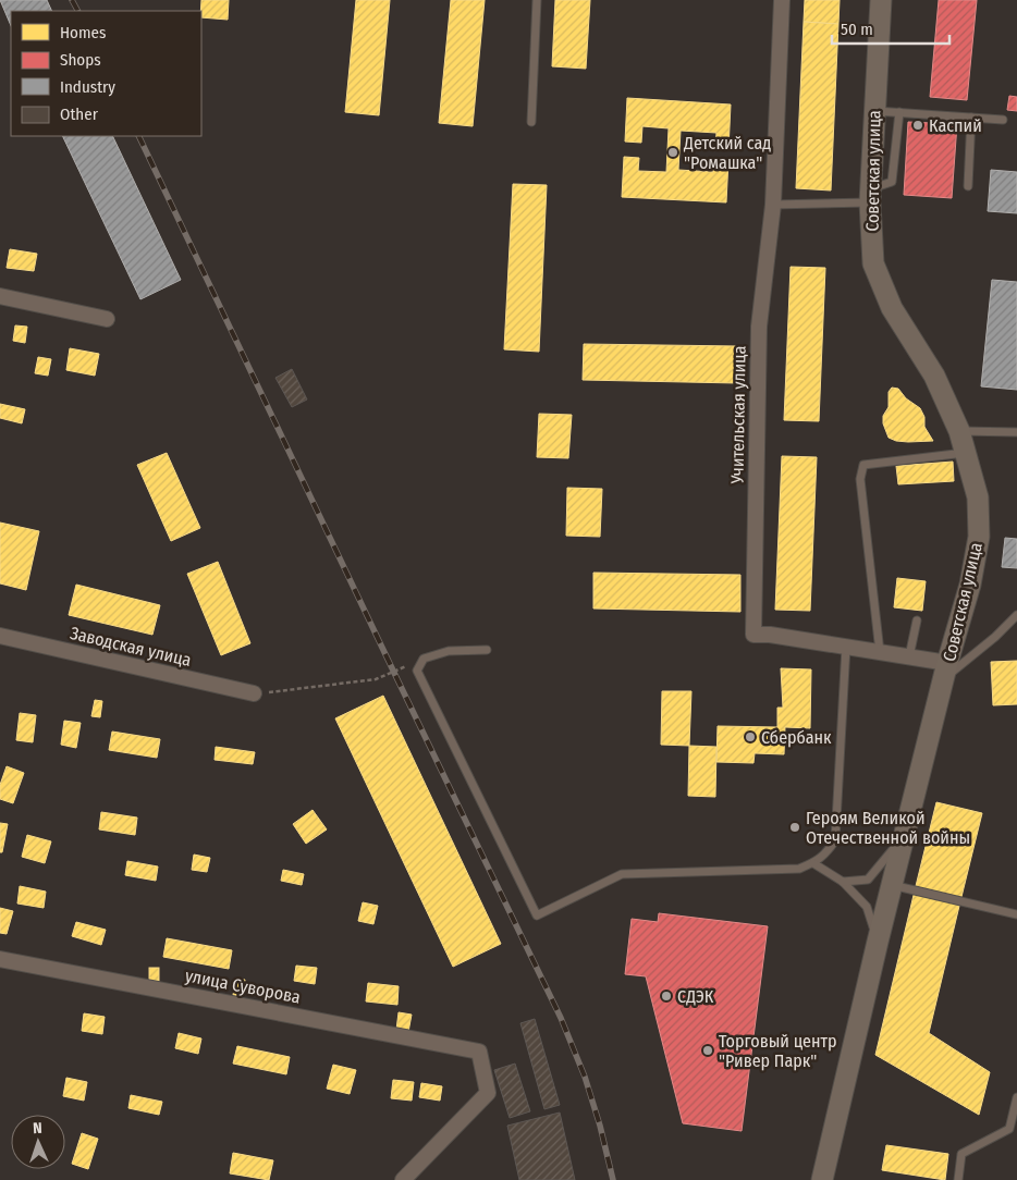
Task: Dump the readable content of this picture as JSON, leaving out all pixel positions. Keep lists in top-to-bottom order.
{
  "streets": {
    "main road": ["Советская улица"],
    "street": ["Учительская улица", "Заводская улица", "улица Суворова"]
  },
  "crossings": [
    ["Советская улица", "Учительская улица"]
  ],
  "places": [
    "Каспий",
    "Детский сад \"Ромашка\"",
    "Сбербанк",
    "Героям Великой Отечественной войны",
    "СДЭК",
    "Торговый центр \"Ривер Парк\""
  ],
  "legend": [
    "Homes",
    "Shops",
    "Industry",
    "Other"
  ],
  "scale_bar": "50 m",
  "north": "top"
}
